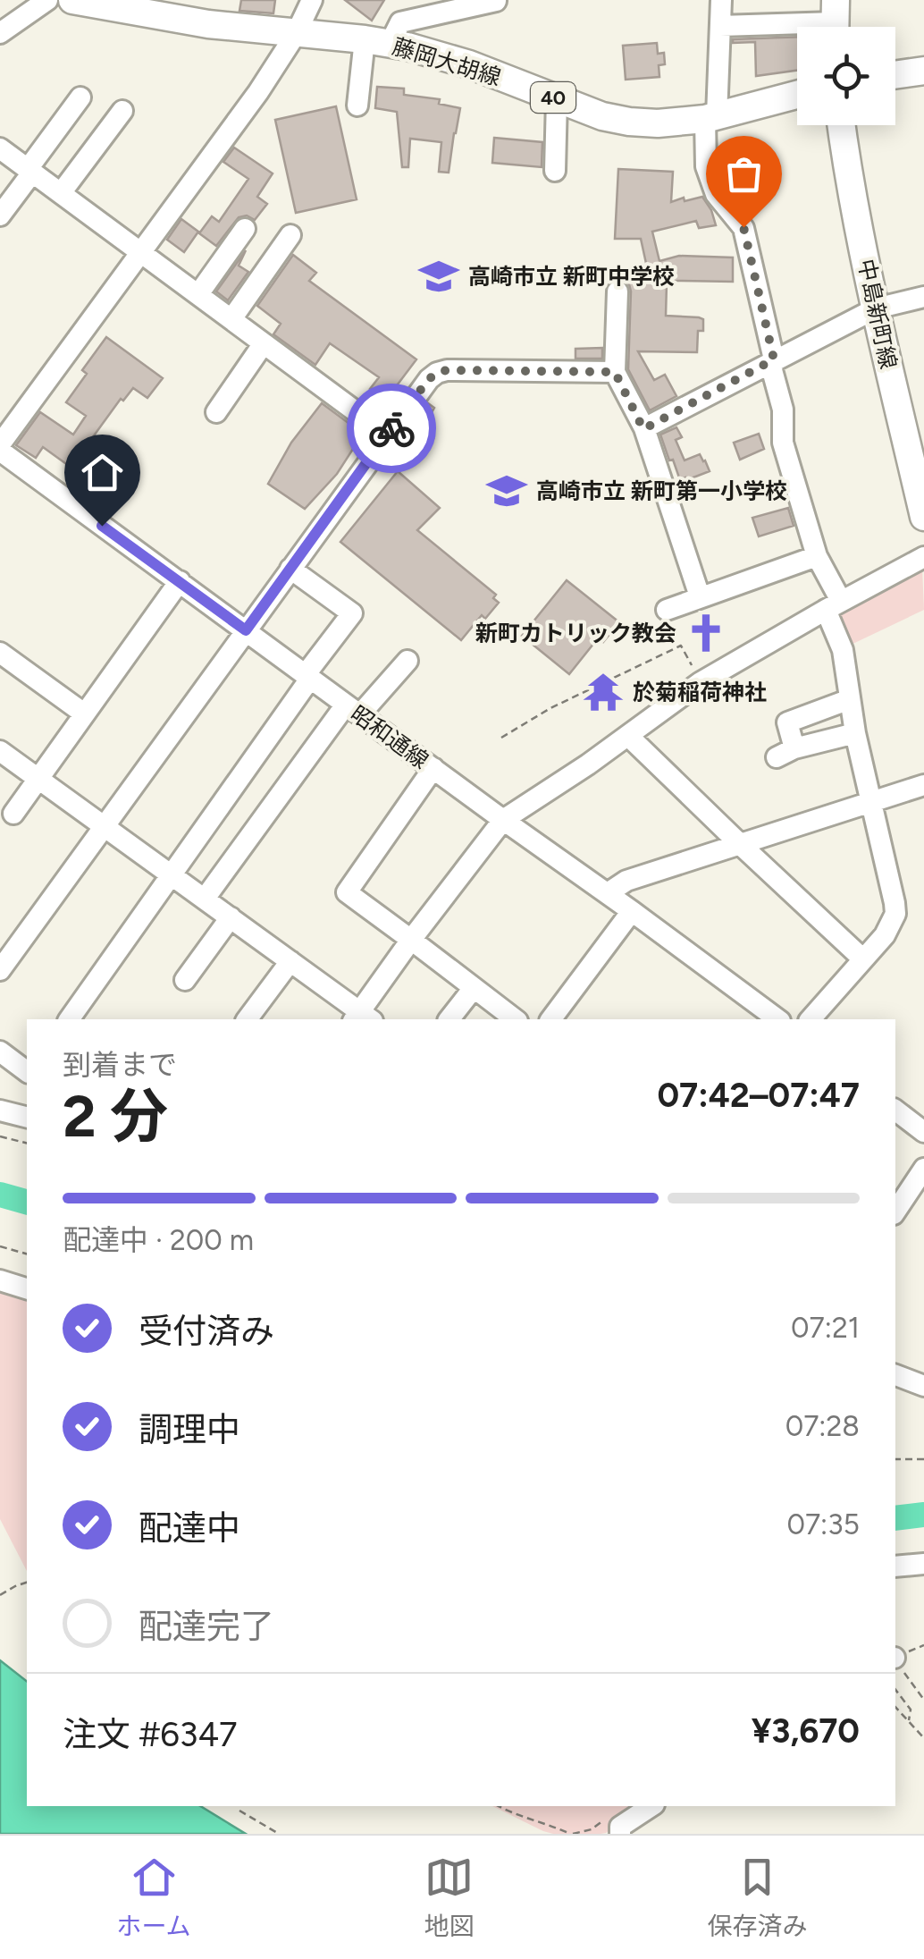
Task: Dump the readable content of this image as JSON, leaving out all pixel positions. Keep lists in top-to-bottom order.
{
  "streets": {
    "main road": ["藤岡大胡線", "40", "中島新町線"],
    "street": ["昭和通線"]
  },
  "places": {
    "school or university": ["高崎市立 新町中学校", "高崎市立 新町第一小学校"],
    "church": ["新町カトリック教会"],
    "temple": ["於菊稲荷神社"]
  },
  "page": {
    "heading": ["2 分", "到着まで", "07:42–07:47"],
    "panel": ["注文 #6347", "¥3,670"],
    "bar": "配達中 · 200 m",
    "list": [
      ["受付済み", "07:21"],
      ["調理中", "07:28"],
      ["配達中", "07:35"],
      "配達完了"
    ],
    "tabs": ["ホーム", "地図", "保存済み"]
  }
}
